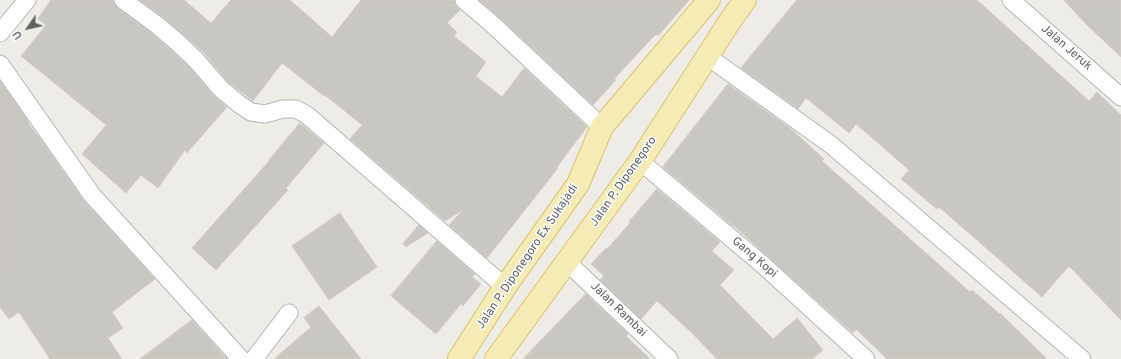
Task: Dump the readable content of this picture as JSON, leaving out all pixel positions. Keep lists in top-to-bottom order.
{
  "streets": {
    "main road": ["Jalan P. Diponegoro", "Jalan P. Diponegoro Ex Sukajadi"],
    "street": ["Jalan Jeruk", "Gang Kopi", "Jalan Rambai"]
  },
  "crossings": [
    ["Jalan P. Diponegoro", "Gang Kopi"],
    ["Jalan P. Diponegoro", "Jalan Rambai"]
  ],
  "north": "bottom left"
}
